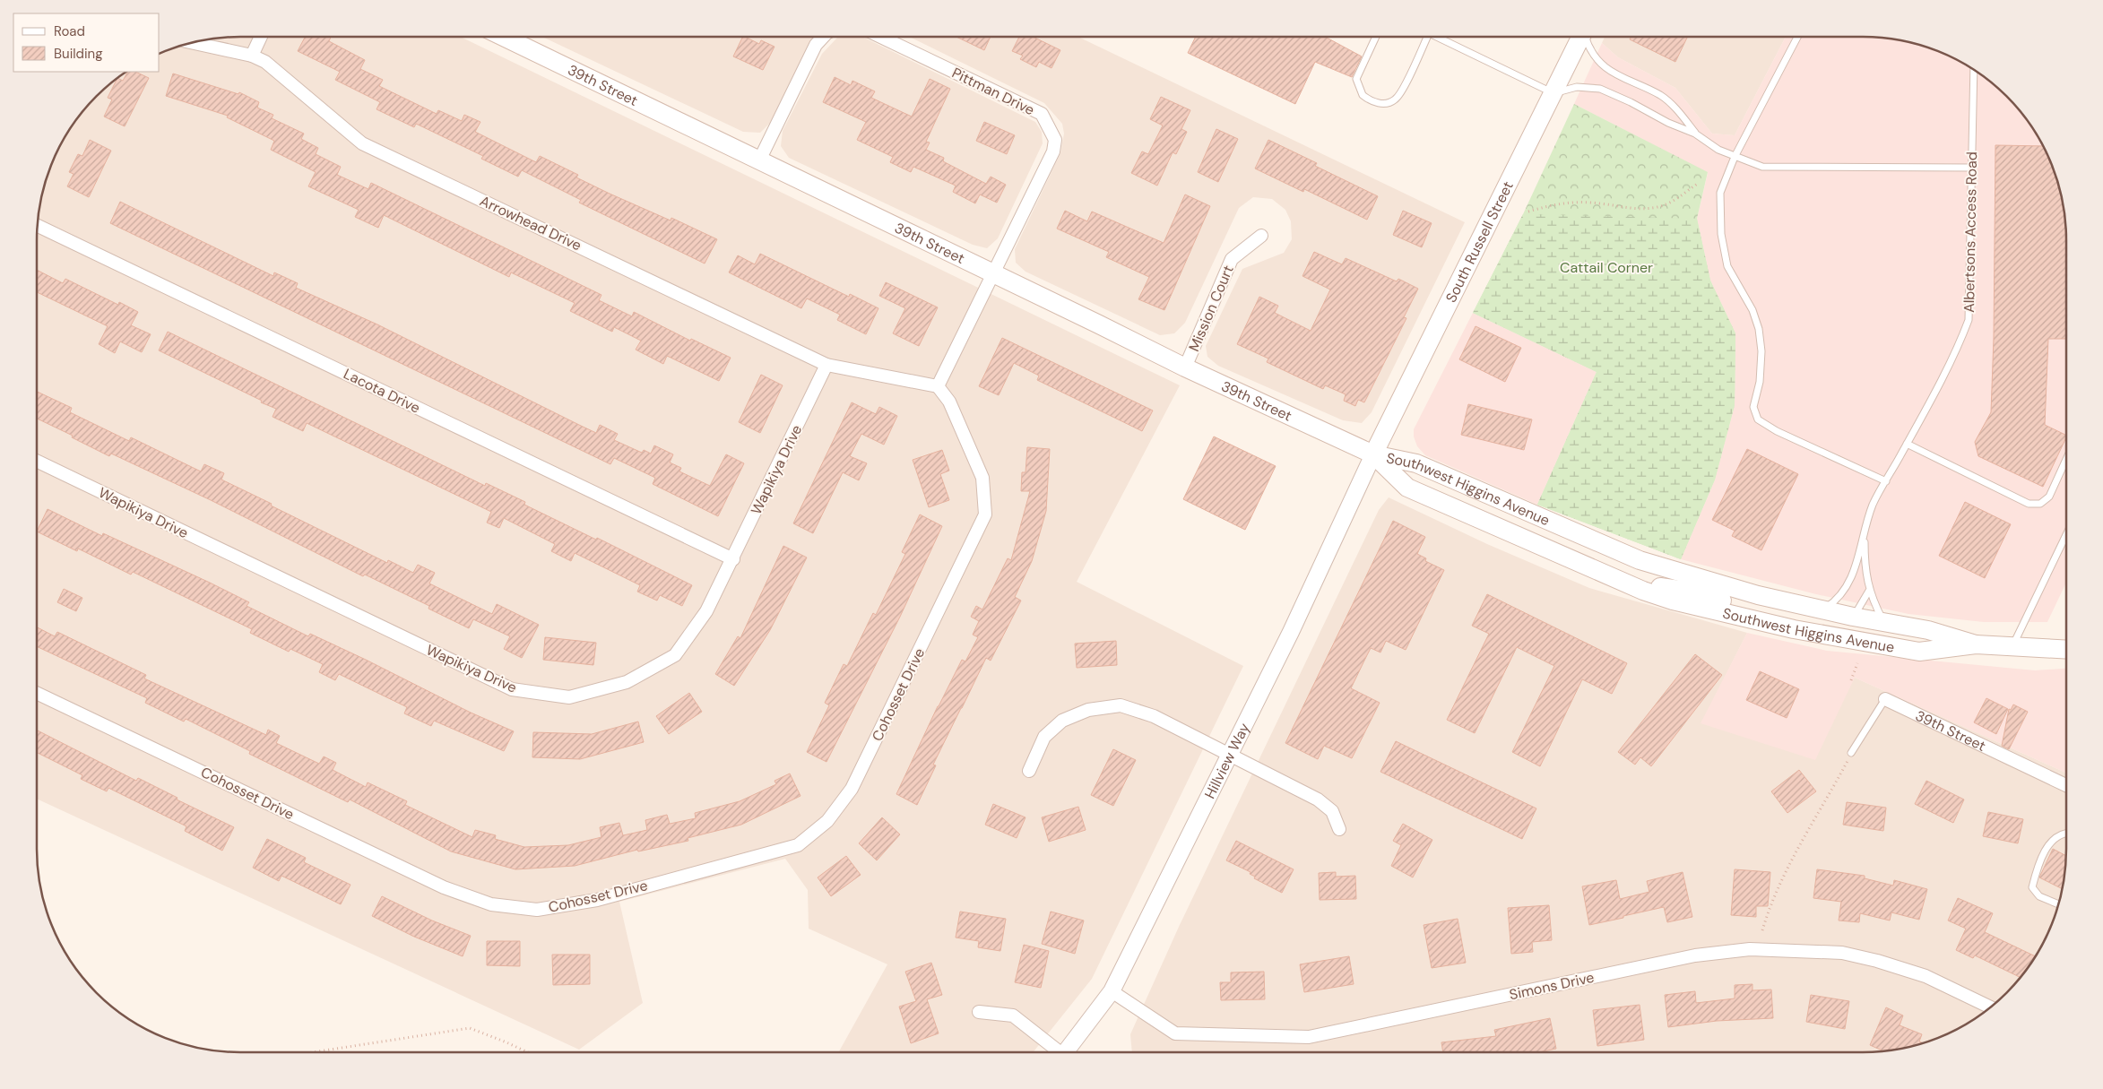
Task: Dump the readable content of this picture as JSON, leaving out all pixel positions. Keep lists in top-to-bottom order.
{
  "streets": {
    "main road": ["39th Street", "South Russell Street", "Southwest Higgins Avenue"],
    "street": [
      "Pittman Drive",
      "Arrowhead Drive",
      "Mission Court",
      "Lacota Drive",
      "Wapikiya Drive",
      "Cohosset Drive",
      "Hillview Way",
      "Simons Drive"
    ],
    "lane": ["Albertsons Access Road"]
  },
  "crossings": [
    ["39th Street", "Pittman Drive"],
    ["39th Street", "South Russell Street"],
    ["39th Street", "Mission Court"],
    ["39th Street", "Southwest Higgins Avenue"],
    ["39th Street", "Hillview Way"],
    ["Arrowhead Drive", "Wapikiya Drive"],
    ["South Russell Street", "Southwest Higgins Avenue"],
    ["South Russell Street", "Hillview Way"],
    ["Lacota Drive", "Wapikiya Drive"],
    ["Southwest Higgins Avenue", "Hillview Way"],
    ["Hillview Way", "Simons Drive"]
  ],
  "parks": ["Cattail Corner"],
  "legend": ["Road", "Building"]
}
